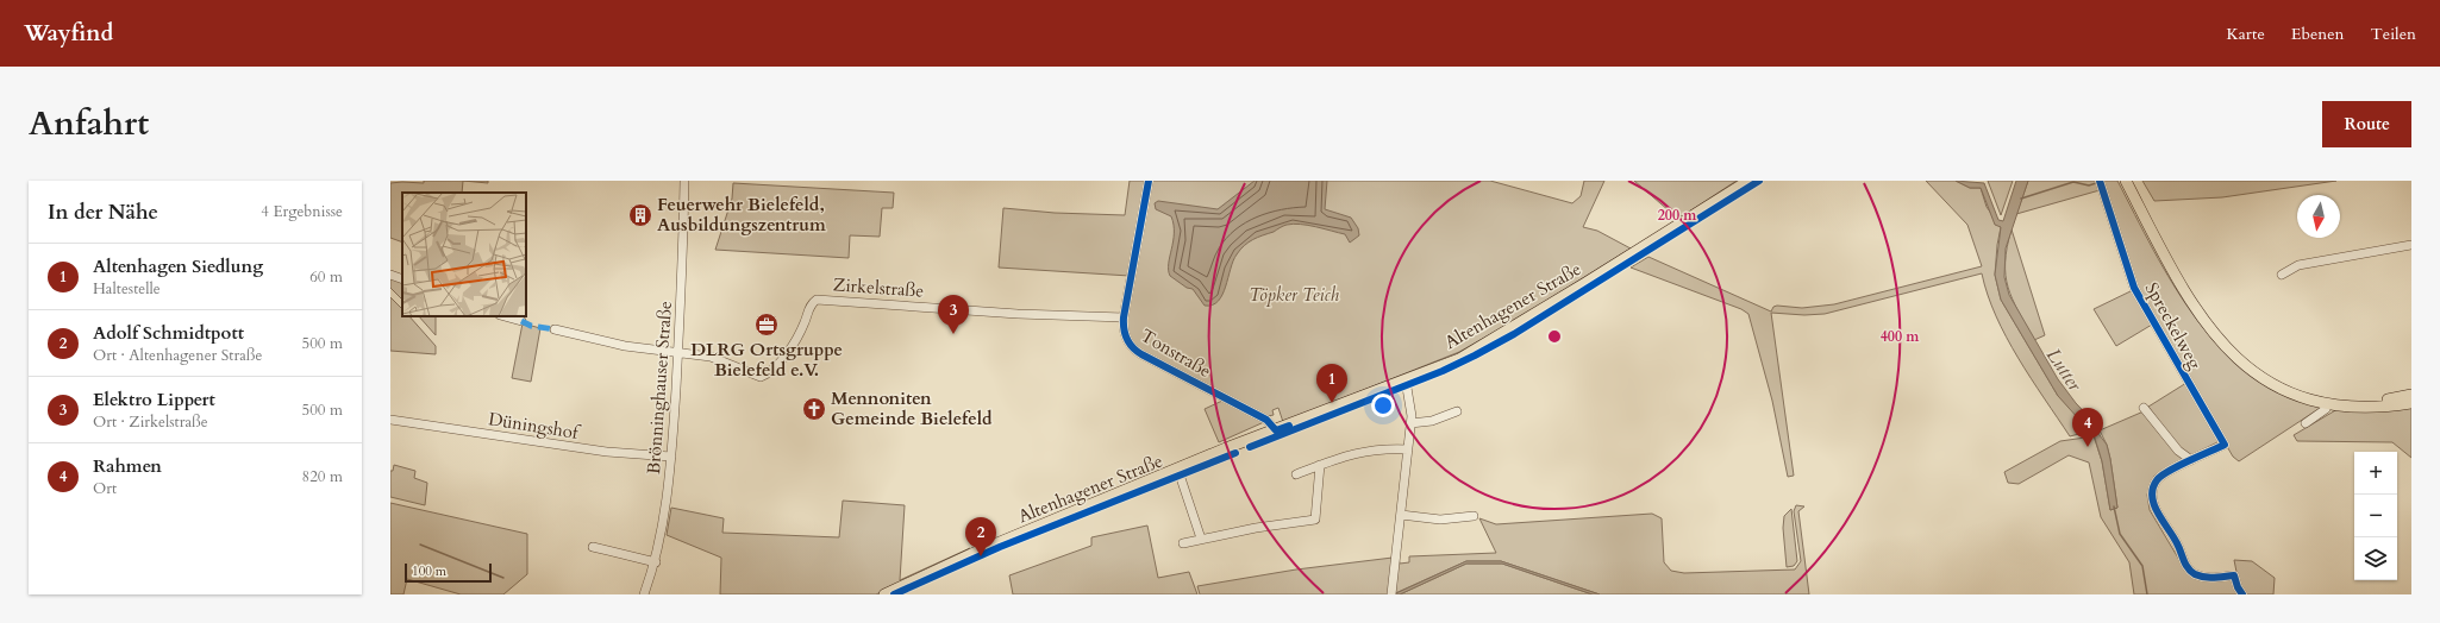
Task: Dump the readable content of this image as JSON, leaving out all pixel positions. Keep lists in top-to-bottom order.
{
  "streets": {
    "main road": ["Altenhagener Straße"],
    "street": [
      "Zirkelstraße",
      "Spreckelweg",
      "Tonstraße",
      "Brönninghauser Straße",
      "Düningshof"
    ]
  },
  "crossings": [
    ["Zirkelstraße", "Tonstraße"],
    ["Zirkelstraße", "Brönninghauser Straße"],
    ["Altenhagener Straße", "Tonstraße"],
    ["Brönninghauser Straße", "Düningshof"]
  ],
  "water": ["Lutter"],
  "parks": ["Töpker Teich"],
  "places": {
    "building": ["Feuerwehr Bielefeld, Ausbildungszentrum"],
    "office": ["DLRG Ortsgruppe Bielefeld e.V."],
    "church": ["Mennoniten Gemeinde Bielefeld"]
  },
  "scale_bar": "100 m",
  "north": "bottom",
  "page": {
    "header": "Wayfind",
    "nav": ["Karte", "Ebenen", "Teilen"],
    "title": "Anfahrt",
    "buttons": "Route",
    "heading": ["In der Nähe", "4 Ergebnisse"],
    "list": [
      {
        "mark": "1",
        "name": "Altenhagen Siedlung",
        "note": "Haltestelle",
        "value": "60 m"
      },
      {
        "mark": "2",
        "name": "Adolf Schmidtpott",
        "note": "Ort · Altenhagener Straße",
        "value": "500 m"
      },
      {
        "mark": "3",
        "name": "Elektro Lippert",
        "note": "Ort · Zirkelstraße",
        "value": "500 m"
      },
      {
        "mark": "4",
        "name": "Rahmen",
        "note": "Ort",
        "value": "820 m"
      }
    ],
    "pins": [
      "3",
      "1",
      "4",
      "2"
    ],
    "map_buttons": ["+", "−"],
    "scale": "100 m"
  },
  "rings": ["200 m", "400 m"]
}
